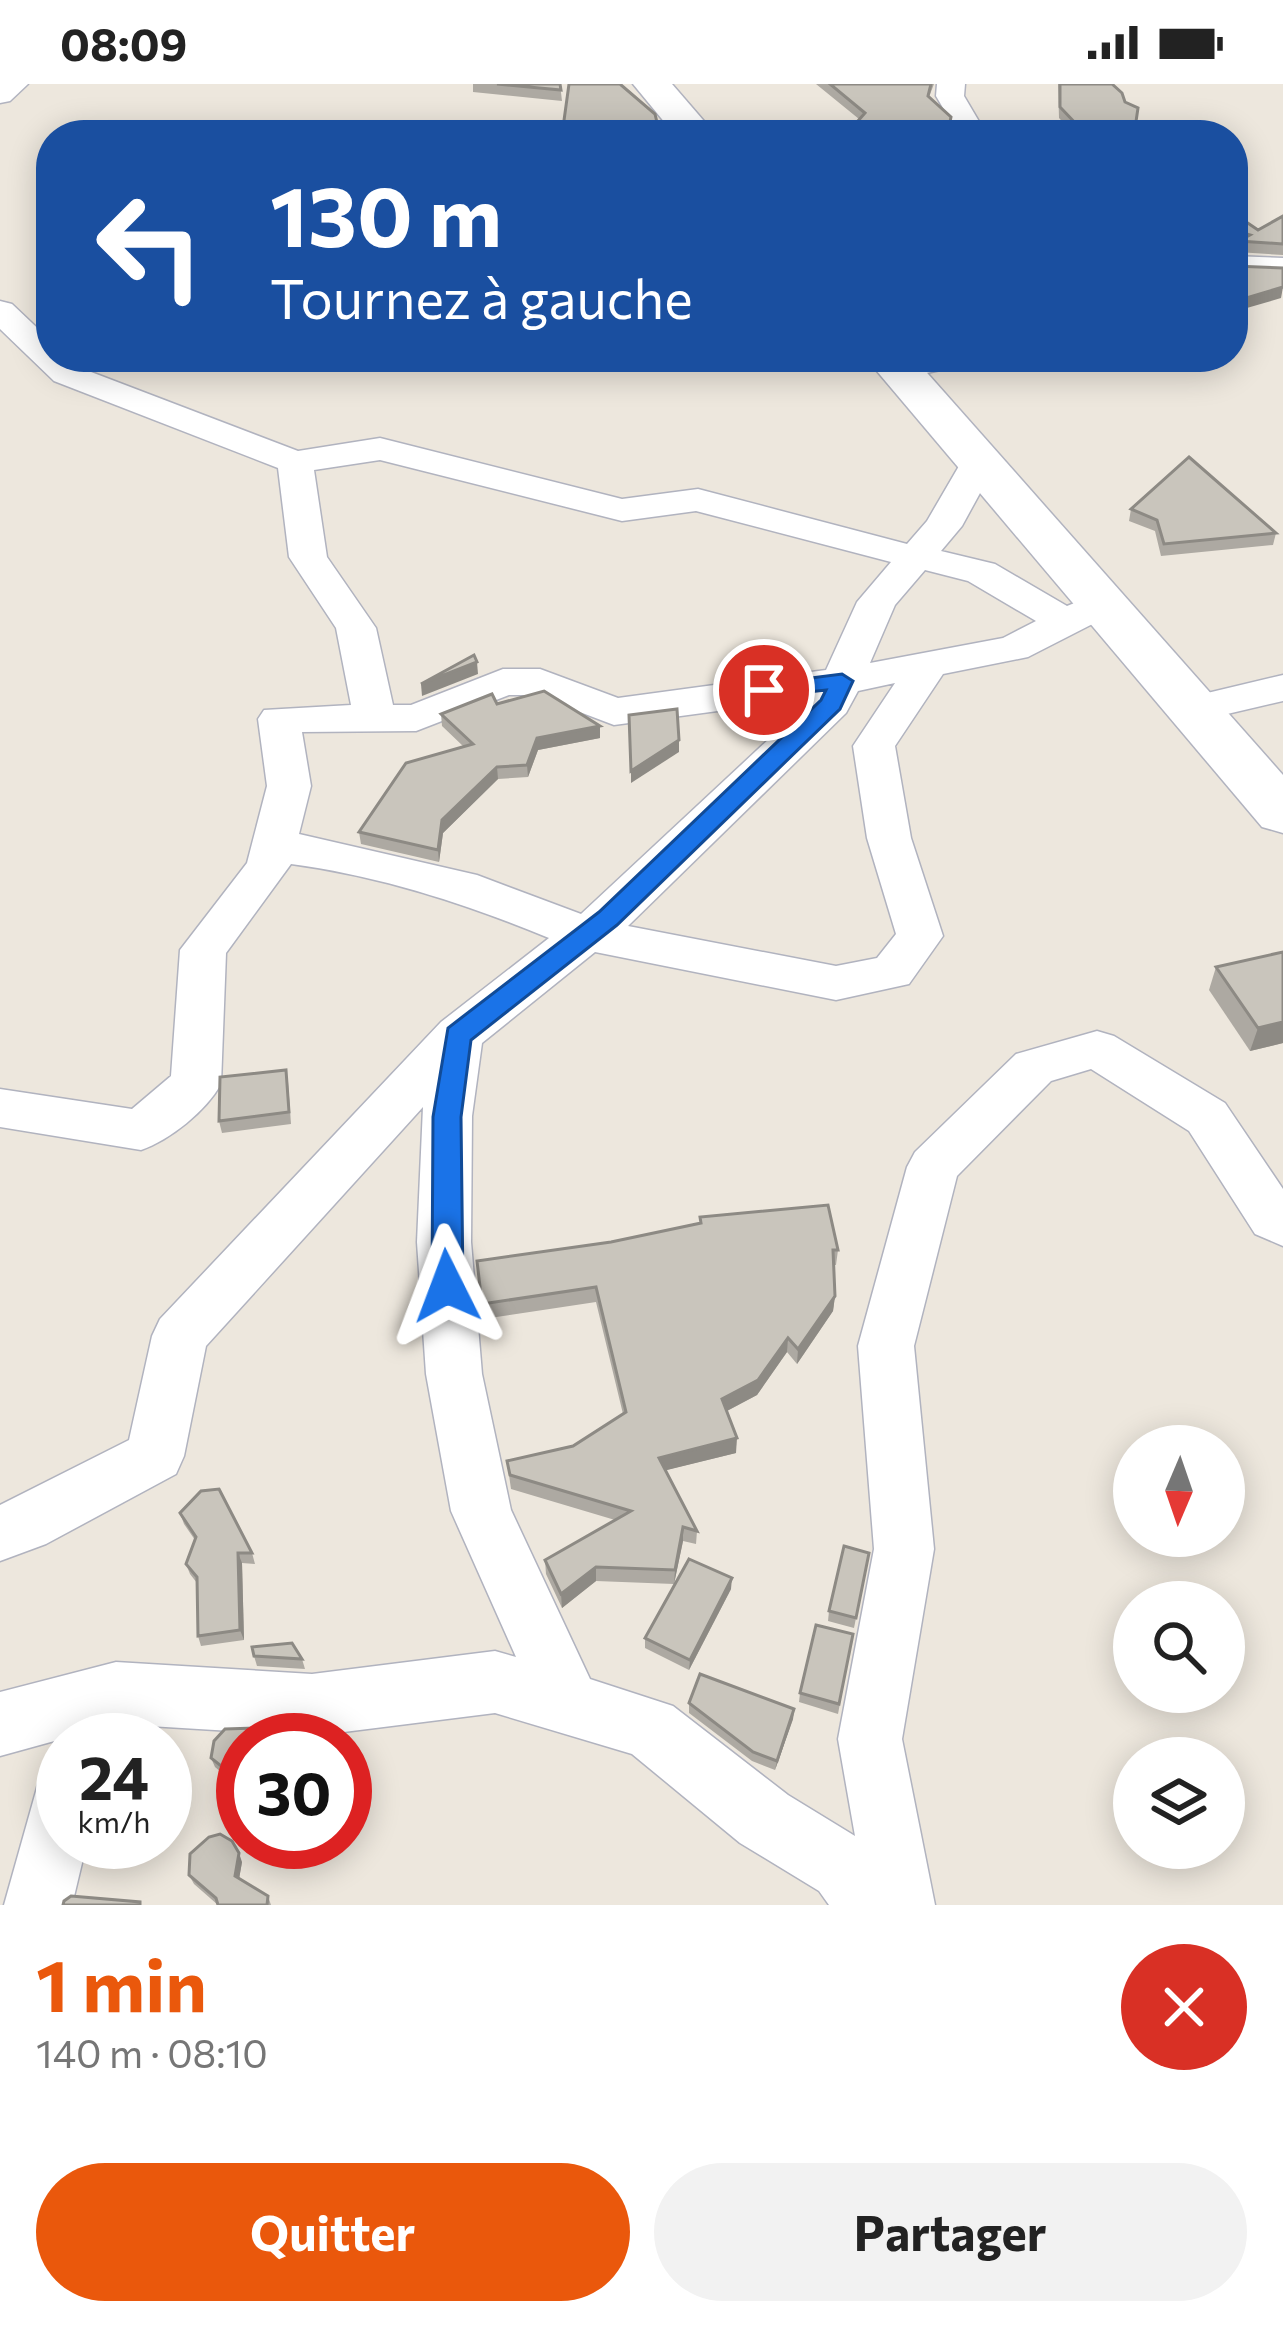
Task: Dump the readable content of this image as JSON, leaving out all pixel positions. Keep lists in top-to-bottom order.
{
  "north": "bottom",
  "page": {
    "status": "08:09",
    "turn": ["130 m", "Tournez à gauche"],
    "speed": "24 km/h",
    "limit": "30",
    "heading": ["1 min", "140 m · 08:10"],
    "buttons": ["Quitter", "Partager"]
  }
}
